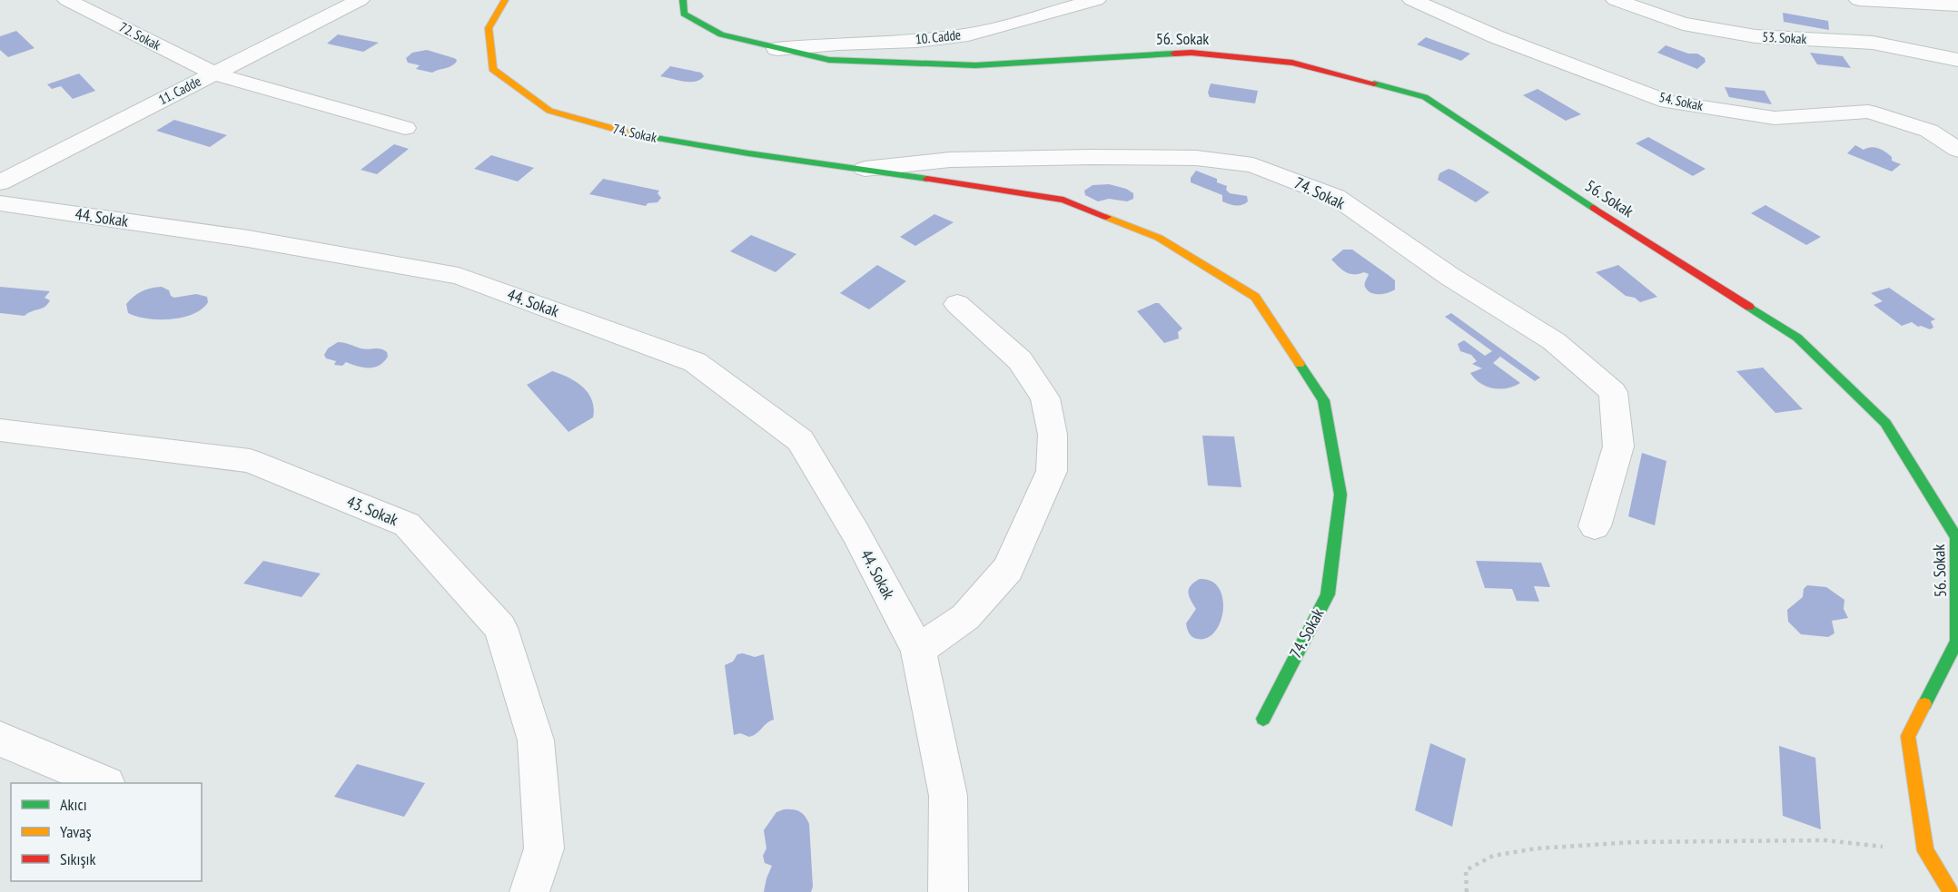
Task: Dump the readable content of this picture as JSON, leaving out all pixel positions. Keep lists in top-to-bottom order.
{
  "streets": {
    "street": [
      "72. Sokak",
      "10. Cadde",
      "53. Sokak",
      "56. Sokak",
      "11. Cadde",
      "54. Sokak",
      "74. Sokak",
      "44. Sokak",
      "43. Sokak"
    ]
  },
  "crossings": [
    ["72. Sokak", "11. Cadde"],
    ["10. Cadde", "56. Sokak"]
  ],
  "legend": ["Akıcı", "Yavaş", "Sıkışık"]
}
